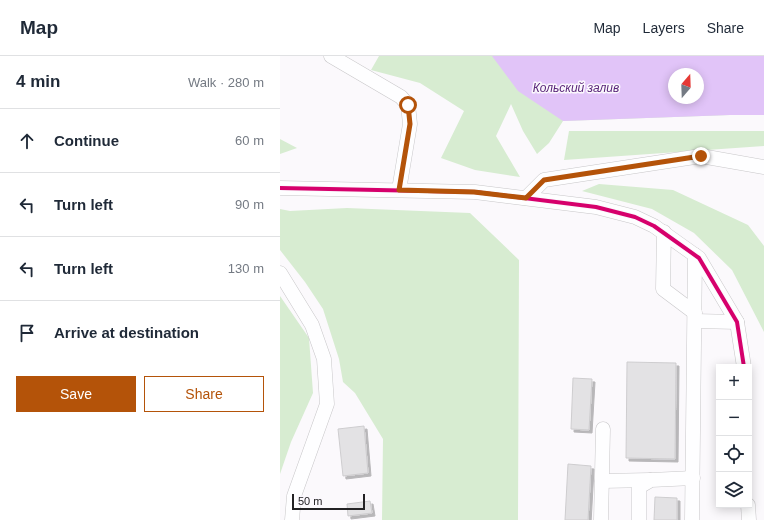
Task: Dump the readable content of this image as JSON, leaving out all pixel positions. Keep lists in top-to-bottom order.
{
  "water": ["Кольский залив"],
  "scale_bar": "50 m",
  "north": "top",
  "page": {
    "header": "Map",
    "nav": ["Map", "Layers", "Share"],
    "heading": ["4 min", "Walk · 280 m"],
    "list": [
      ["Continue", "60 m"],
      ["Turn left", "90 m"],
      ["Turn left", "130 m"],
      "Arrive at destination"
    ],
    "buttons": ["Save", "Share"],
    "map_buttons": ["+", "−"],
    "scale": "50 m"
  }
}
